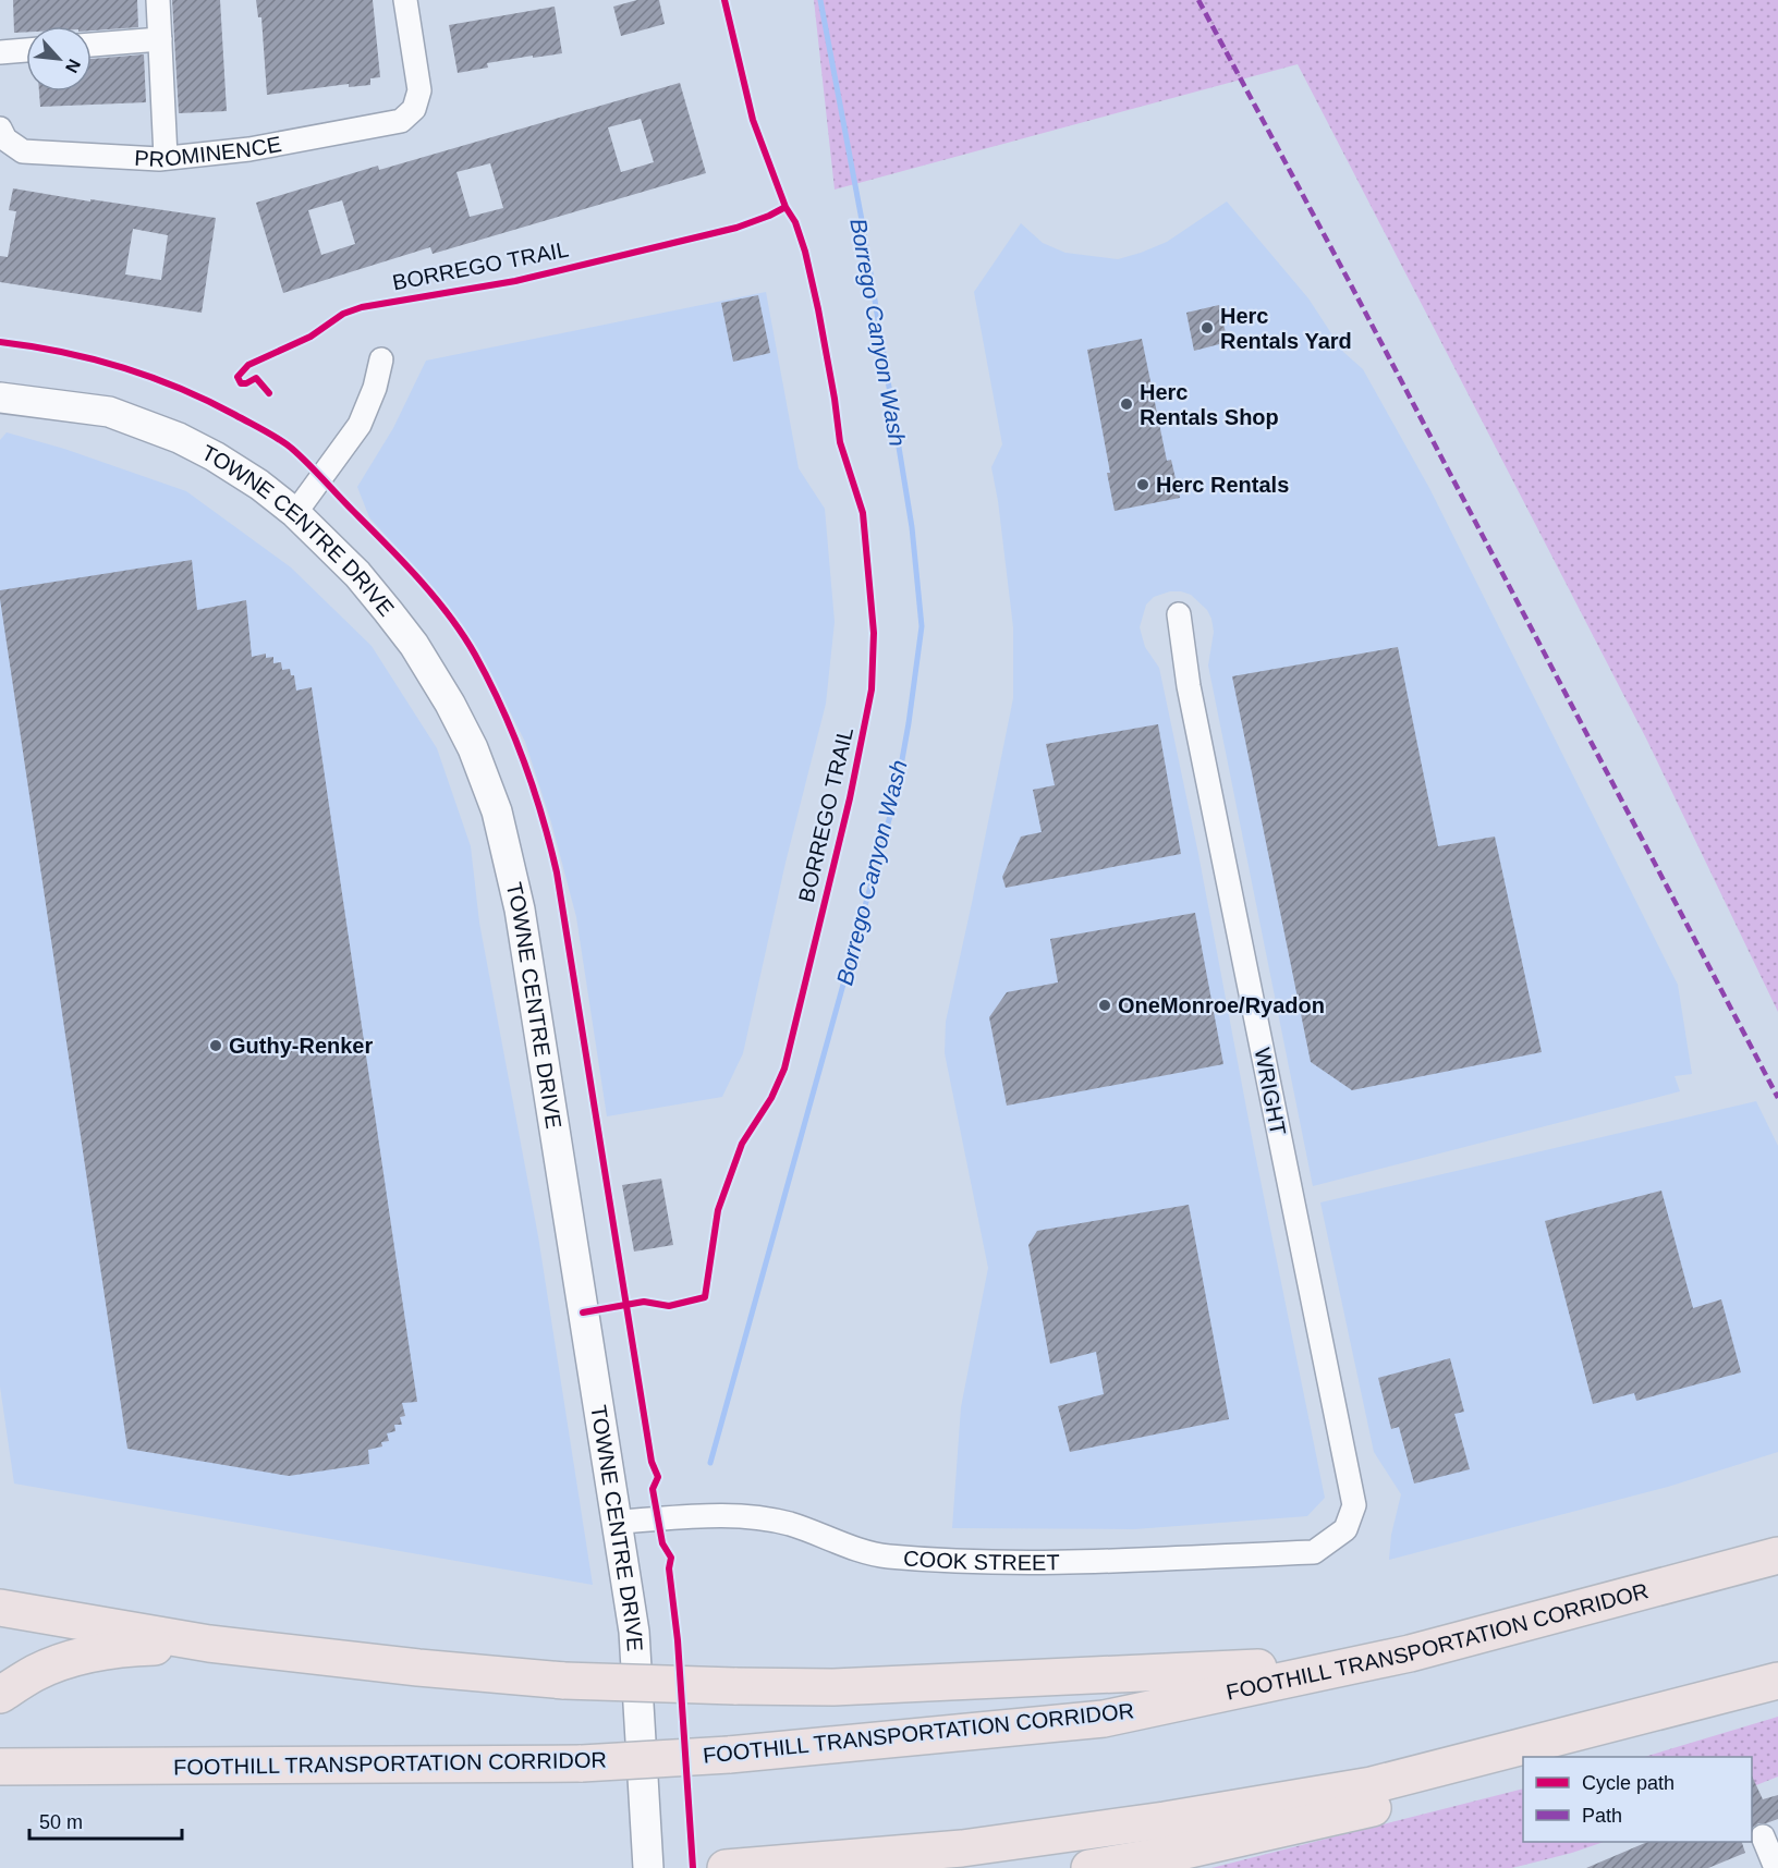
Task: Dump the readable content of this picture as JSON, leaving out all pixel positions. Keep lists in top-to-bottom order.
{
  "streets": {
    "highway": ["FOOTHILL TRANSPORTATION CORRIDOR"],
    "street": [
      "PROMINENCE",
      "TOWNE CENTRE DRIVE",
      "WRIGHT",
      "COOK STREET"
    ],
    "cycle path": ["BORREGO TRAIL"]
  },
  "crossings": [
    ["TOWNE CENTRE DRIVE", "COOK STREET"],
    ["WRIGHT", "COOK STREET"]
  ],
  "water": ["Borrego Canyon Wash"],
  "places": [
    "Herc Rentals Yard",
    "Herc Rentals Shop",
    "Herc Rentals",
    "OneMonroe/Ryadon",
    "Guthy-Renker"
  ],
  "legend": ["Cycle path", "Path"],
  "scale_bar": "50 m",
  "north": "bottom right"
}
